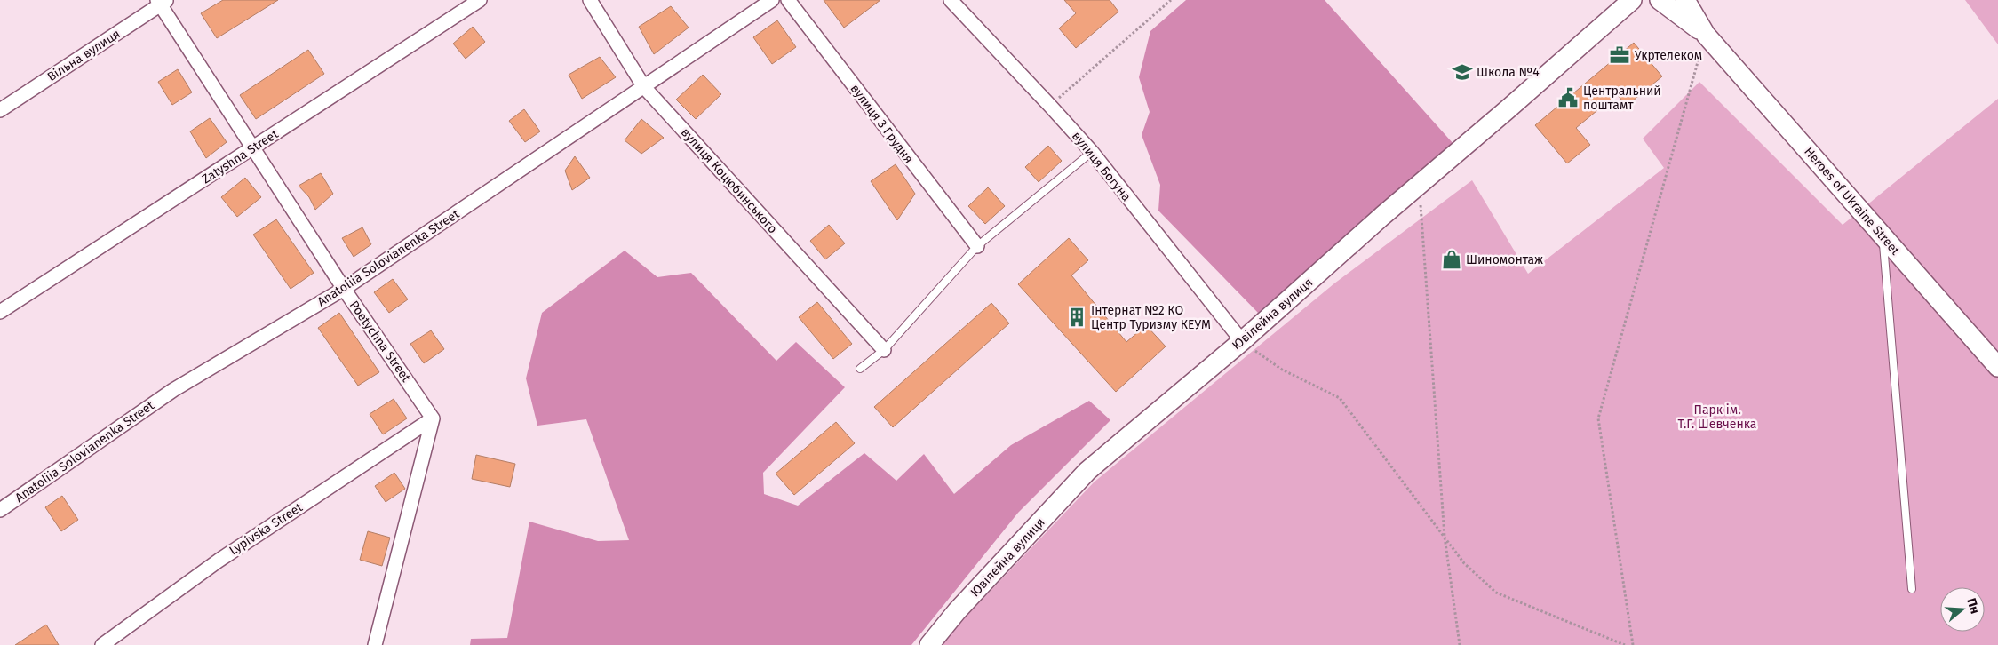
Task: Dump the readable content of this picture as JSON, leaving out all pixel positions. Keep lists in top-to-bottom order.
{
  "streets": {
    "street": [
      "Вільна вулиця",
      "вулиця 3 Грудня",
      "Zatyshna Street",
      "вулиця Богуна",
      "вулиця Коцюбинського",
      "Heroes of Ukraine Street",
      "Anatoliia Solovianenka Street",
      "Ювілейна вулиця",
      "Poetychna Street",
      "Lypivska Street"
    ]
  },
  "crossings": [
    ["Вільна вулиця", "Poetychna Street"],
    ["Zatyshna Street", "Poetychna Street"],
    ["вулиця Богуна", "Ювілейна вулиця"],
    ["вулиця Коцюбинського", "Anatoliia Solovianenka Street"],
    ["Anatoliia Solovianenka Street", "Poetychna Street"],
    ["Poetychna Street", "Lypivska Street"]
  ],
  "parks": ["Парк ім. Т.Г. Шевченка"],
  "places": {
    "office": ["Укртелеком"],
    "school or university": ["Школа №4"],
    "public building": ["Центральний поштамт"],
    "shop": ["Шиномонтаж"],
    "building": ["Інтернат №2 КО Центр Туризму КЕУМ"]
  },
  "north": "right"
}
